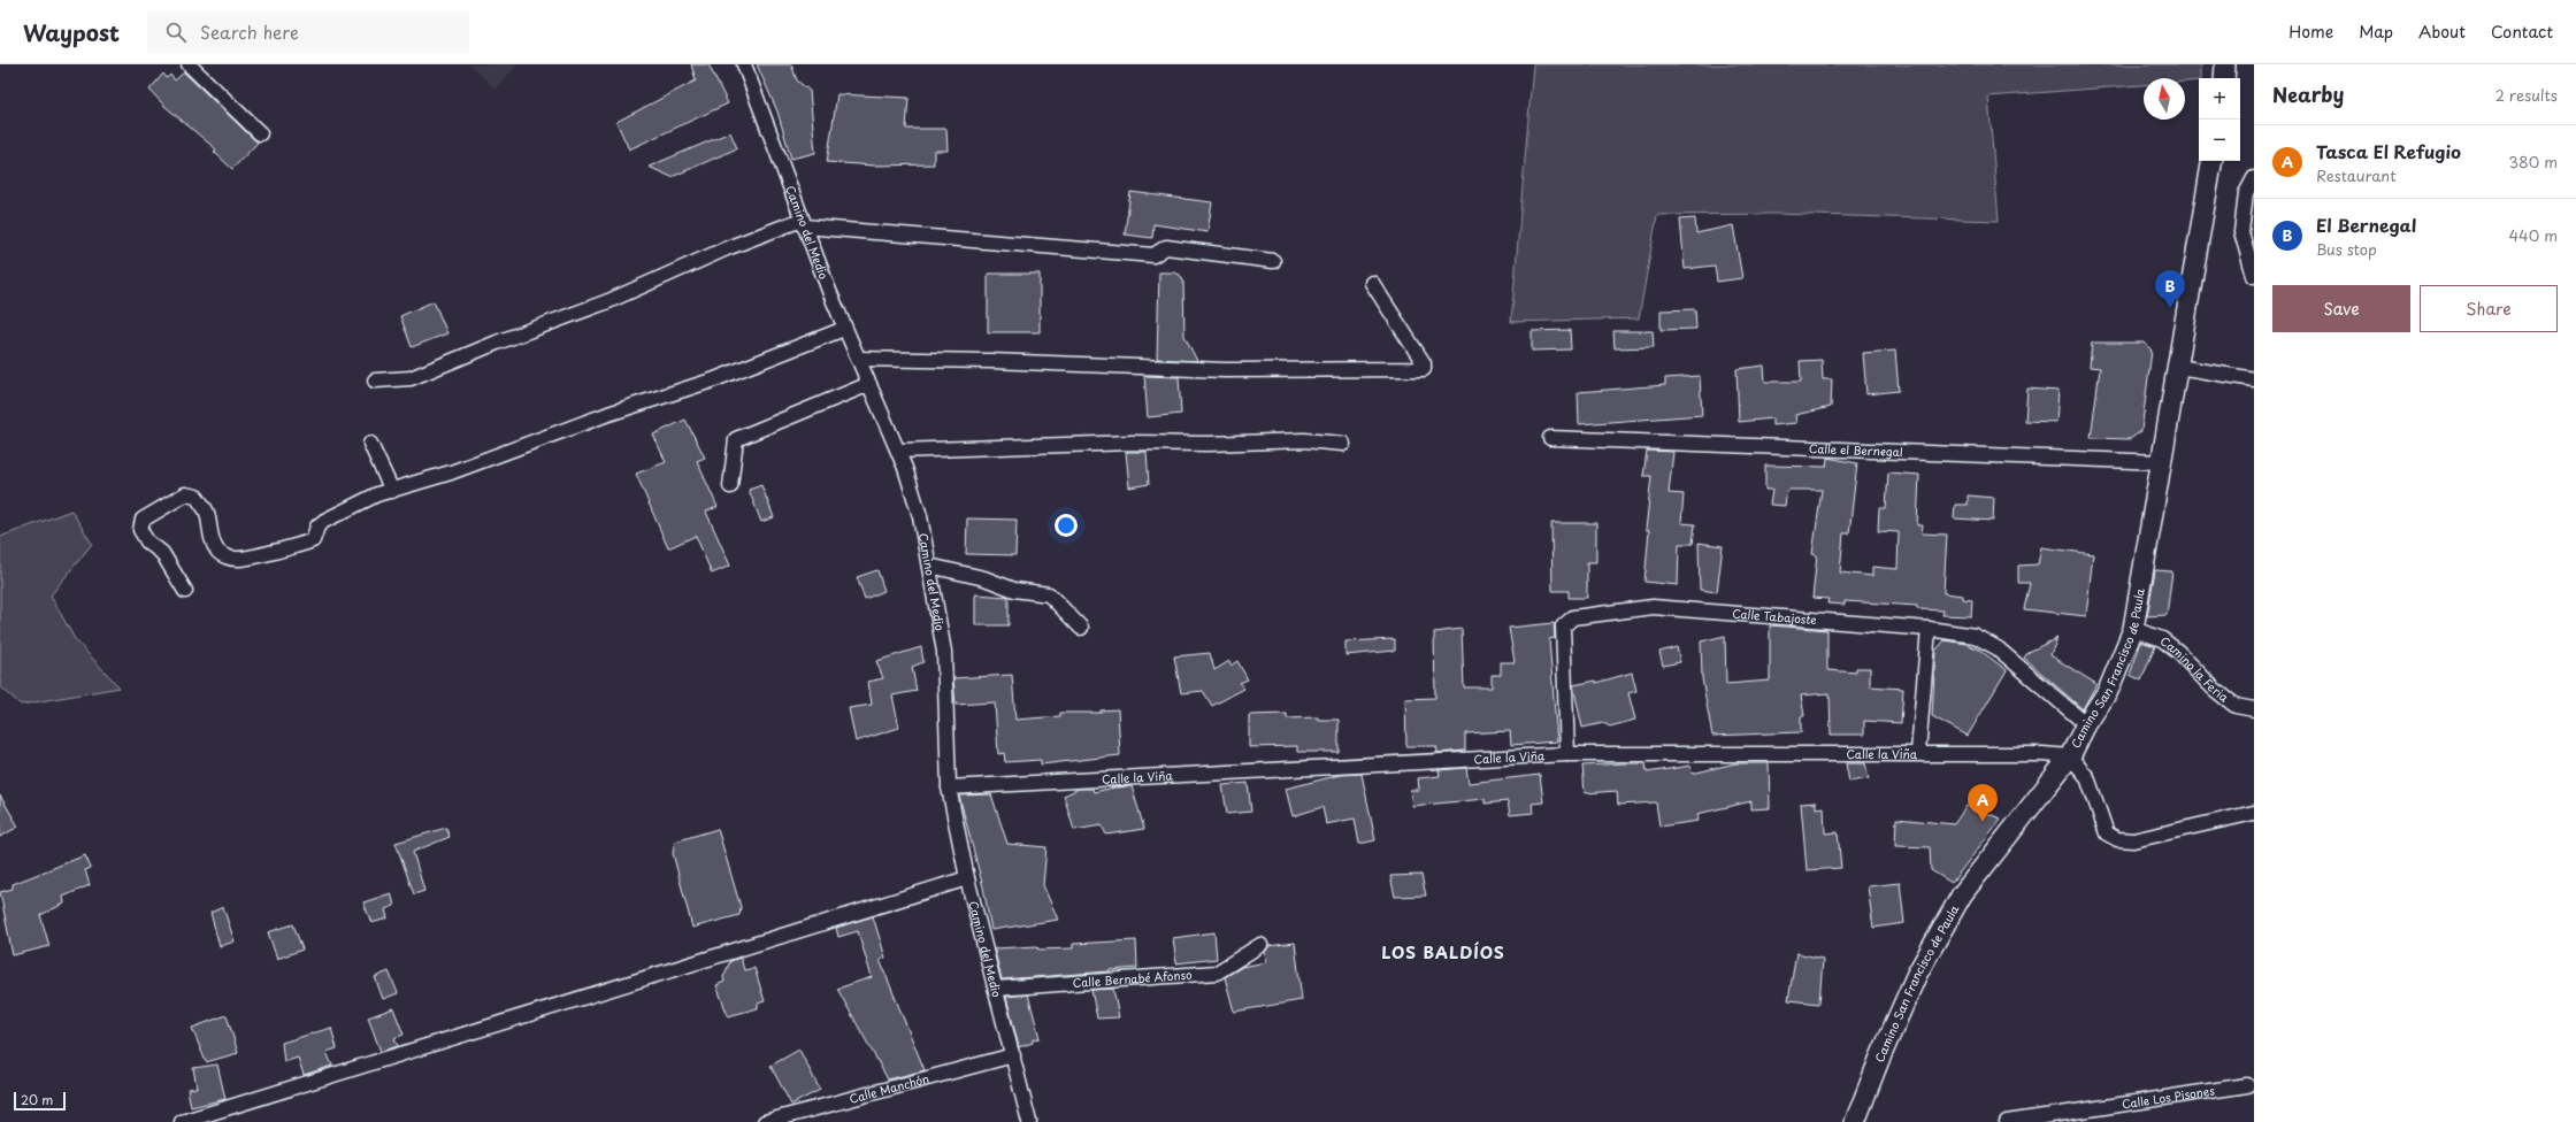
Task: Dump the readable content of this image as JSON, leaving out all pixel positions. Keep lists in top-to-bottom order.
{
  "streets": {
    "main road": ["Camino San Francisco de Paula"],
    "street": [
      "Camino del Medio",
      "Calle el Bernegal",
      "Calle Tabajoste",
      "Camino la Feria",
      "Calle la Viña",
      "Calle Bernabé Afonso",
      "Calle Manchón",
      "Calle Los Pisones"
    ]
  },
  "crossings": [
    ["Camino del Medio", "Calle la Viña"],
    ["Camino del Medio", "Calle Bernabé Afonso"],
    ["Camino del Medio", "Calle Manchón"],
    ["Calle el Bernegal", "Camino San Francisco de Paula"],
    ["Calle Tabajoste", "Camino San Francisco de Paula"],
    ["Calle Tabajoste", "Calle la Viña"],
    ["Camino San Francisco de Paula", "Camino la Feria"],
    ["Camino San Francisco de Paula", "Calle la Viña"]
  ],
  "districts": ["LOS BALDÍOS"],
  "scale_bar": "20 m",
  "north": "top",
  "page": {
    "header": "Waypost",
    "search": "Search here",
    "nav": [
      "Home",
      "Map",
      "About",
      "Contact"
    ],
    "heading": ["Nearby", "2 results"],
    "map_buttons": ["+", "−"],
    "list": [
      {
        "mark": "A",
        "name": "Tasca El Refugio",
        "note": "Restaurant",
        "value": "380 m"
      },
      {
        "mark": "B",
        "name": "El Bernegal",
        "note": "Bus stop",
        "value": "440 m"
      }
    ],
    "pins": ["B", "A"],
    "buttons": ["Save", "Share"],
    "scale": "20 m"
  }
}
